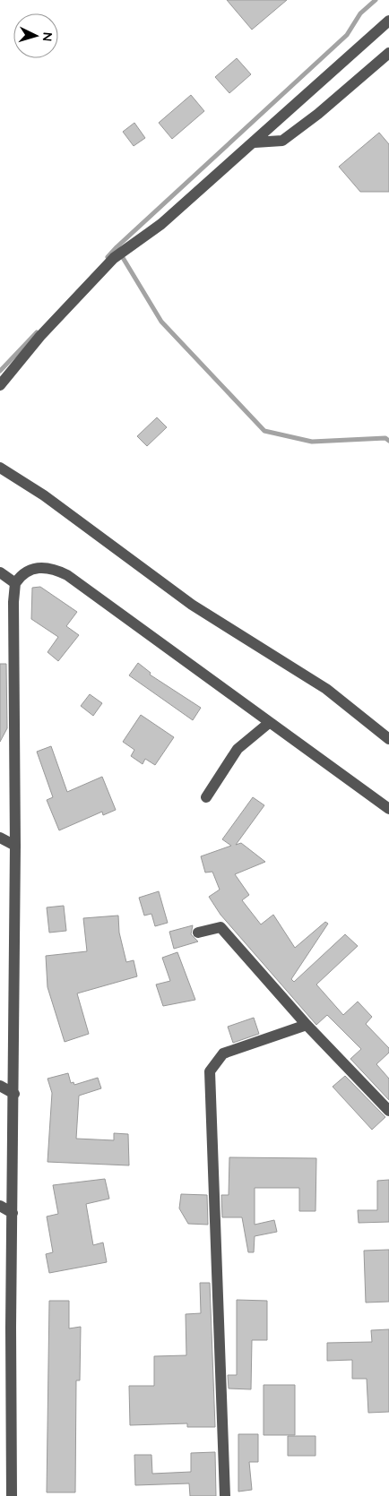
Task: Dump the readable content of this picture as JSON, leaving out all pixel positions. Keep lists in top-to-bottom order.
{
  "north": "right"
}
